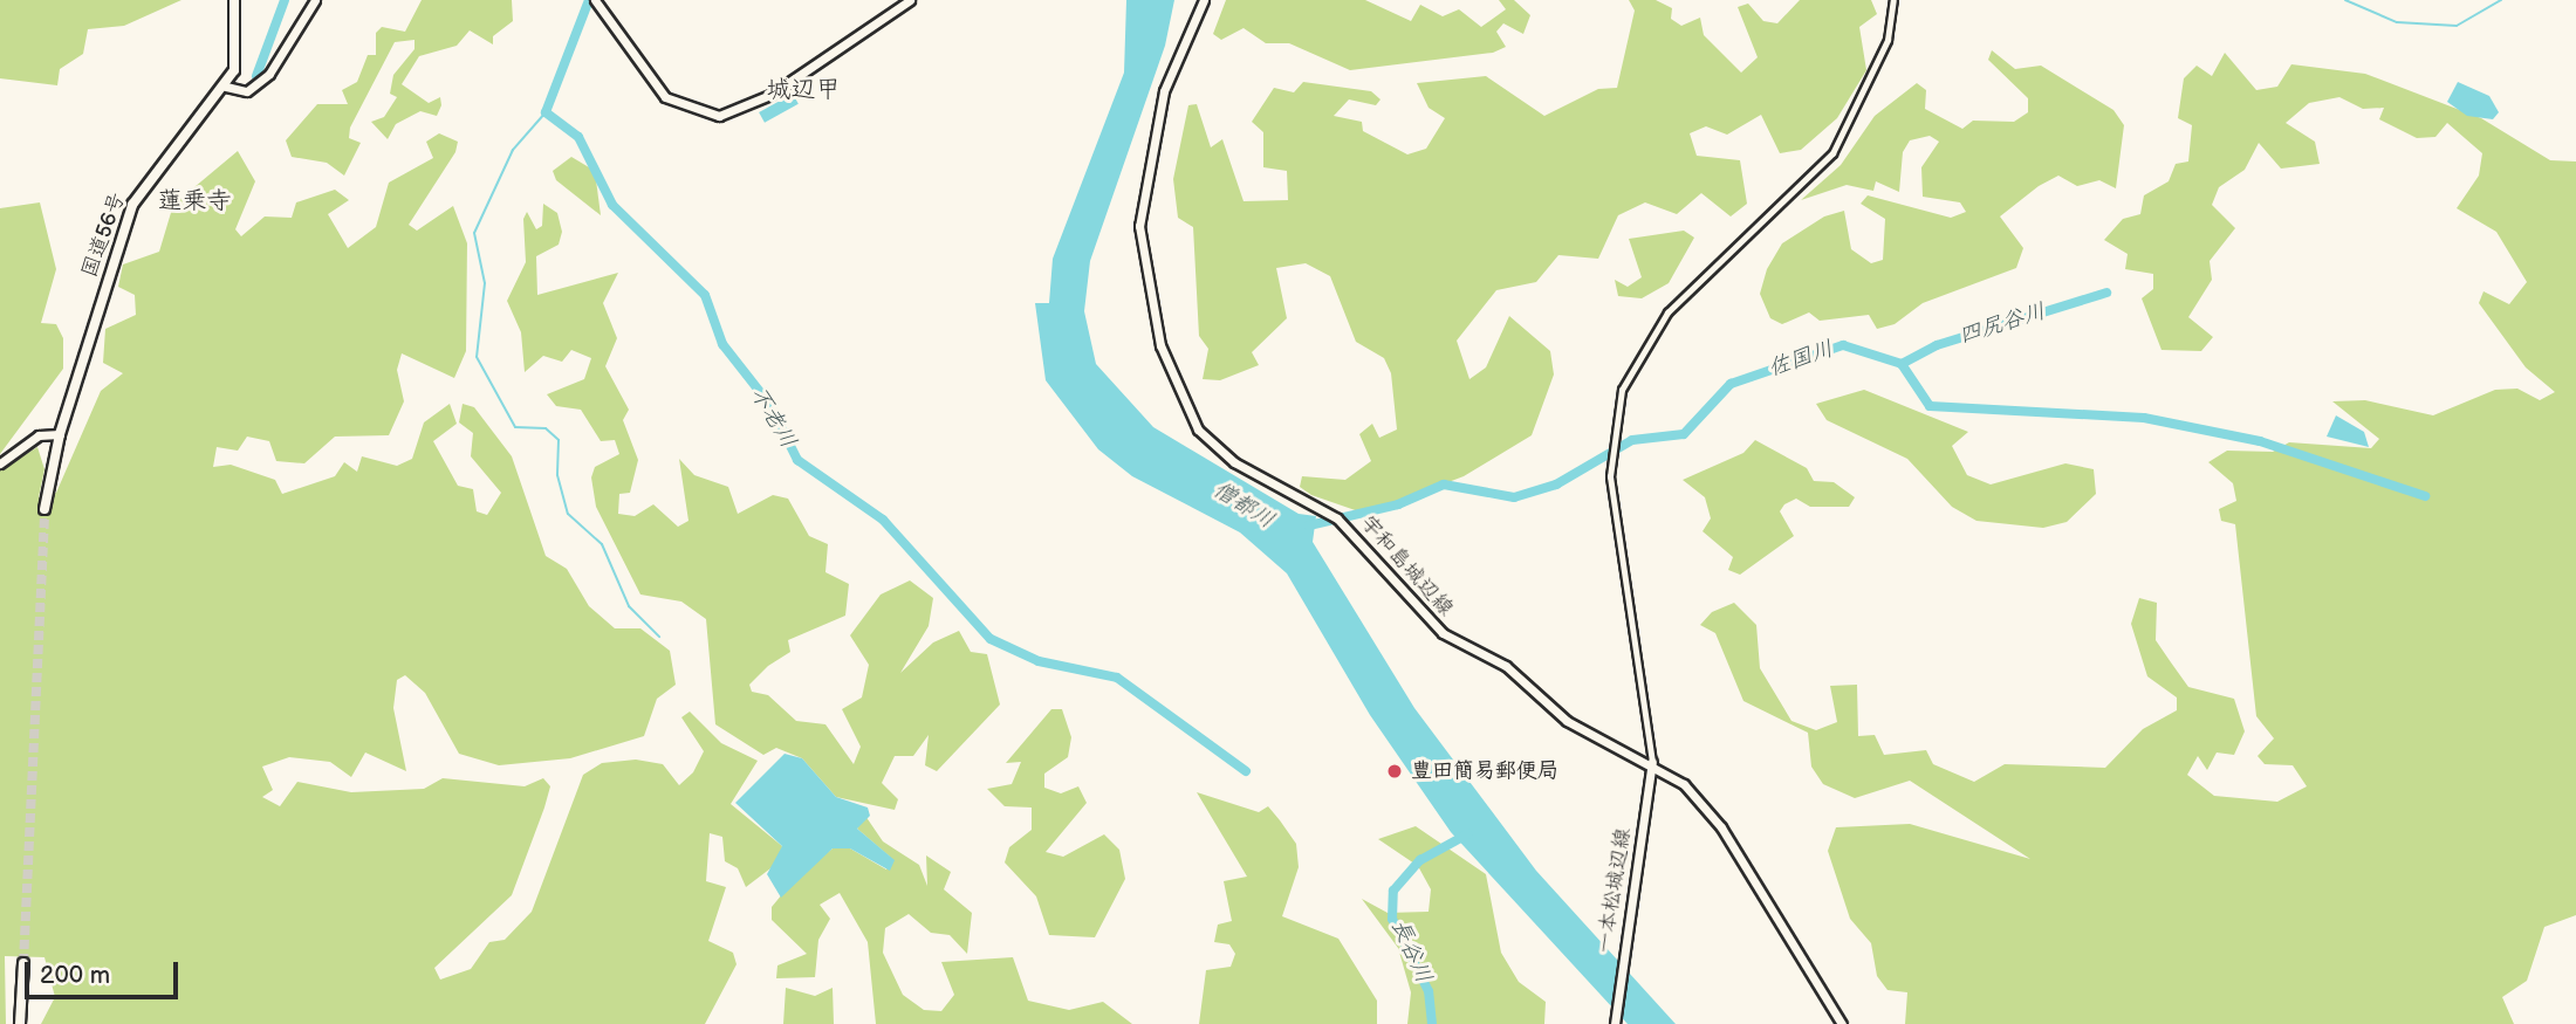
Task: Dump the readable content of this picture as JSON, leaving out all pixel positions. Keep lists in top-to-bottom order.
{
  "streets": {
    "highway": ["国道56号"],
    "main road": ["宇和島城辺線", "一本松城辺線"]
  },
  "crossings": [
    ["宇和島城辺線", "一本松城辺線"]
  ],
  "districts": ["城辺甲", "蓮乗寺"],
  "water": [
    "四尻谷川",
    "佐国川",
    "不老川",
    "僧都川",
    "長谷川"
  ],
  "places": ["豊田簡易郵便局"],
  "scale_bar": "200 m"
}
